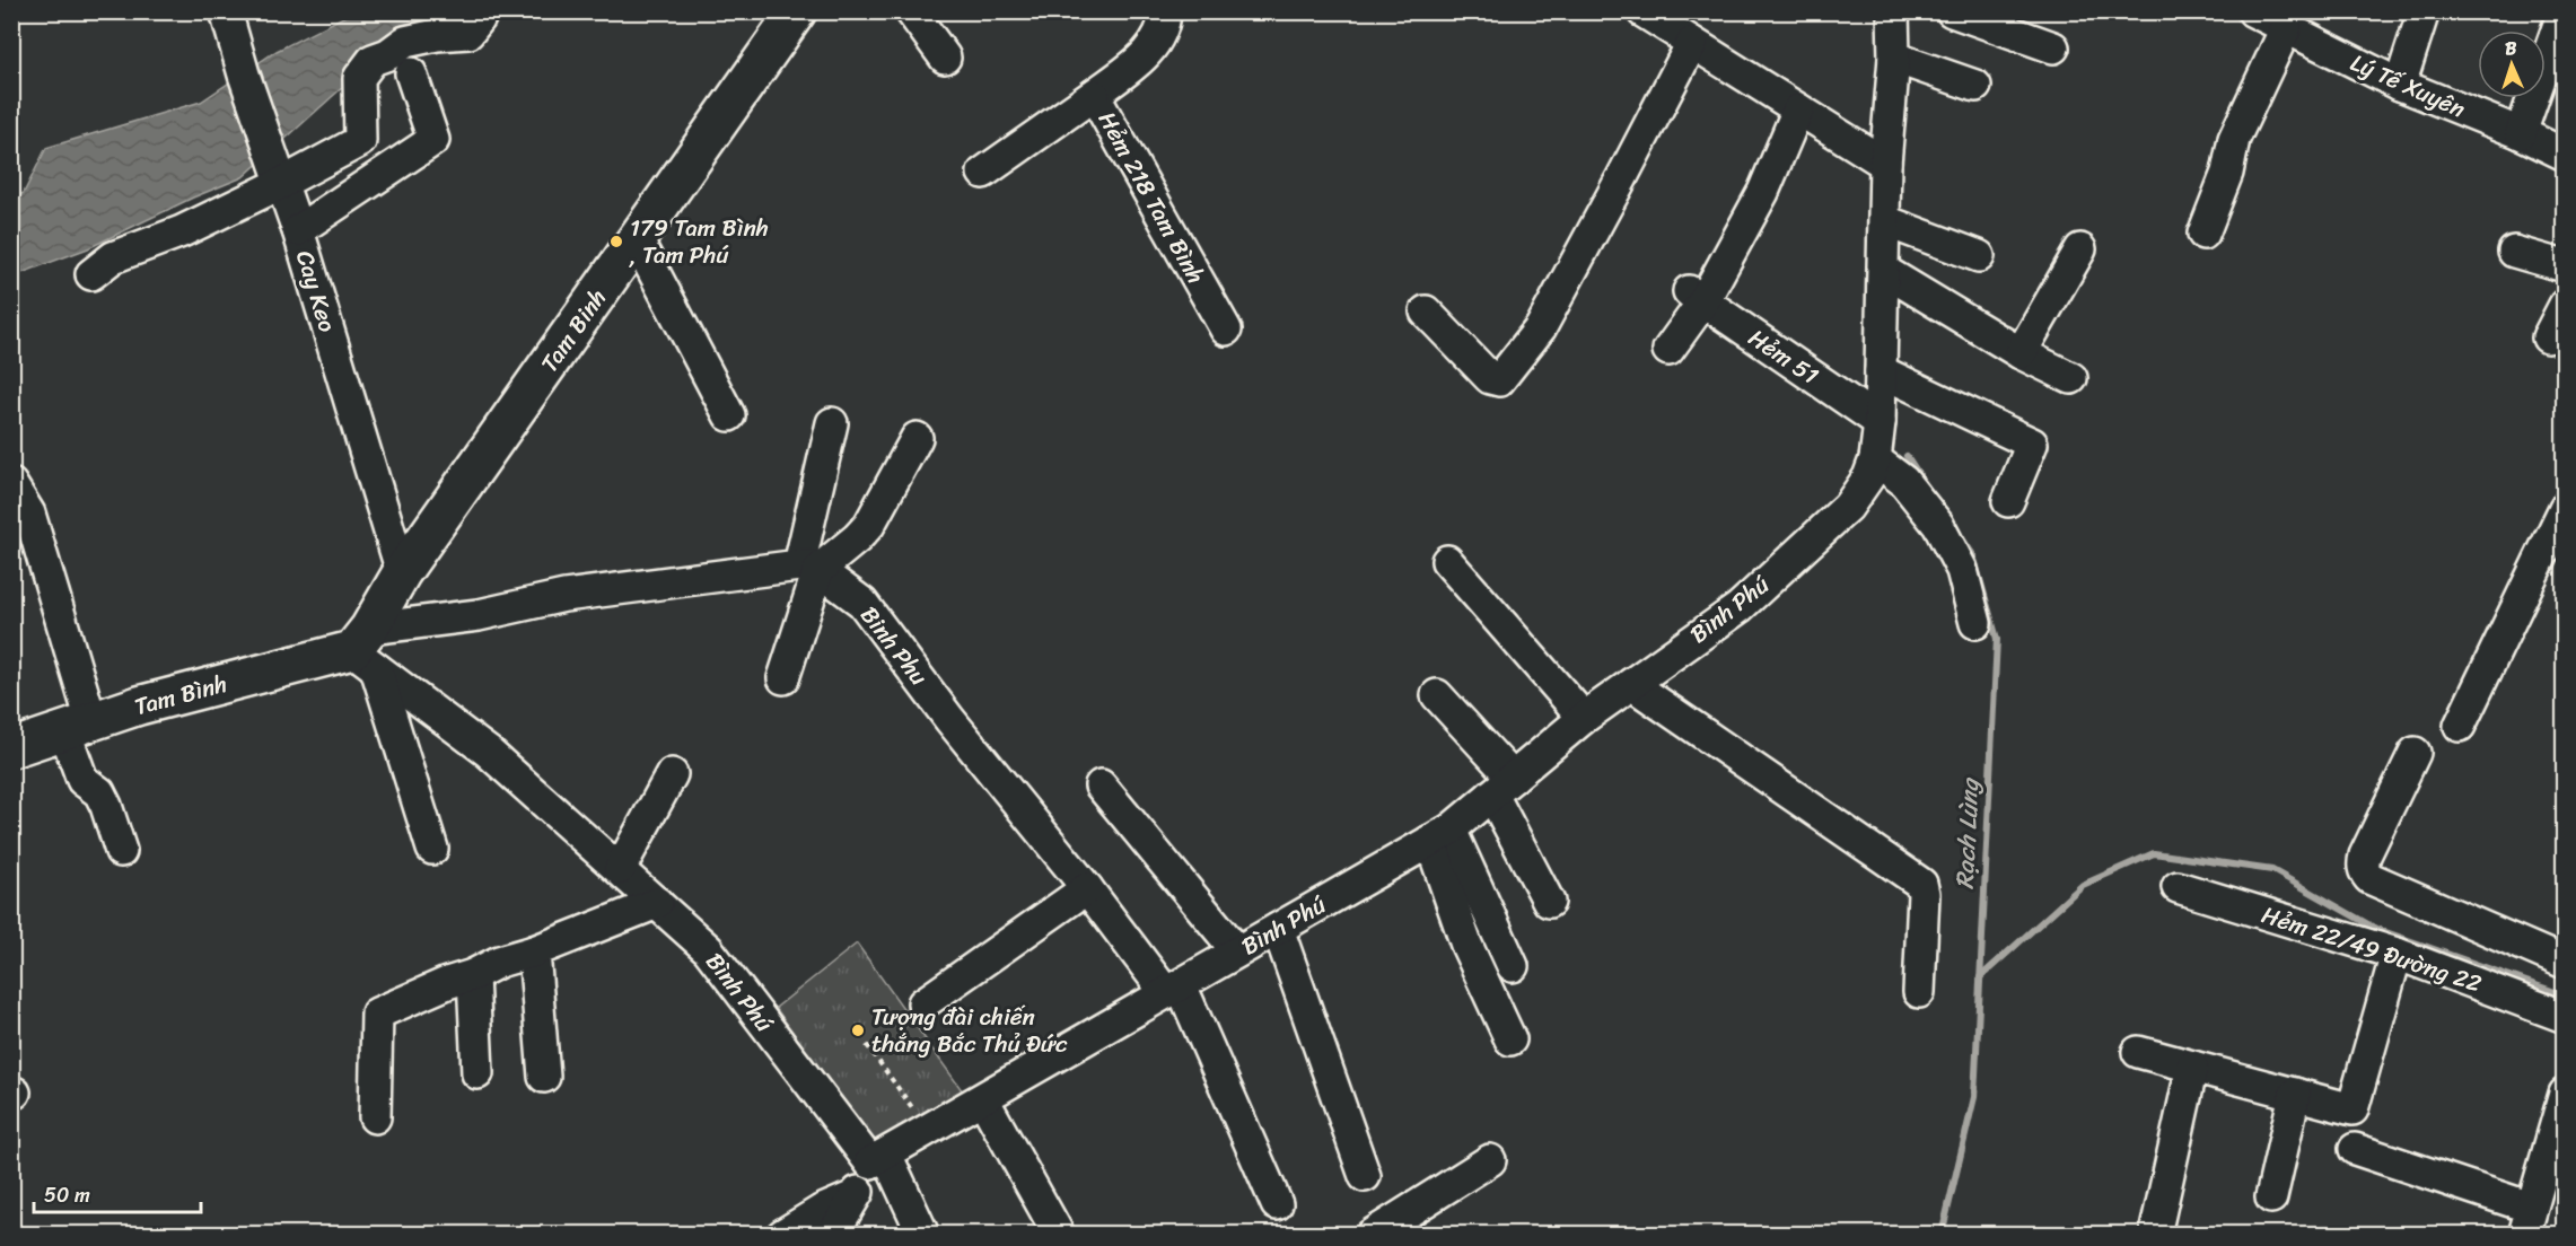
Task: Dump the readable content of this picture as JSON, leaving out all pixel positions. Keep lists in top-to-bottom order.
{
  "streets": {
    "main road": ["Tam Binh", "Tam Bình"],
    "street": [
      "Lý Tế Xuyên",
      "Hẻm 218 Tam Bình",
      "Cay Keo",
      "Hẻm 51",
      "Bình Phú",
      "Binh Phu",
      "Hẻm 22/49 Đường 22"
    ]
  },
  "crossings": [
    ["Cay Keo", "Tam Binh"],
    ["Tam Binh", "Bình Phú"],
    ["Tam Binh", "Tam Bình"],
    ["Hẻm 51", "Bình Phú"],
    ["Bình Phú", "Binh Phu"],
    ["Bình Phú", "Tam Bình"]
  ],
  "water": ["Rạch Lùng"],
  "places": ["179 Tam Bình , Tam Phú", "Tượng đài chiến thắng Bắc Thủ Đức"],
  "scale_bar": "50 m",
  "north": "top"
}
